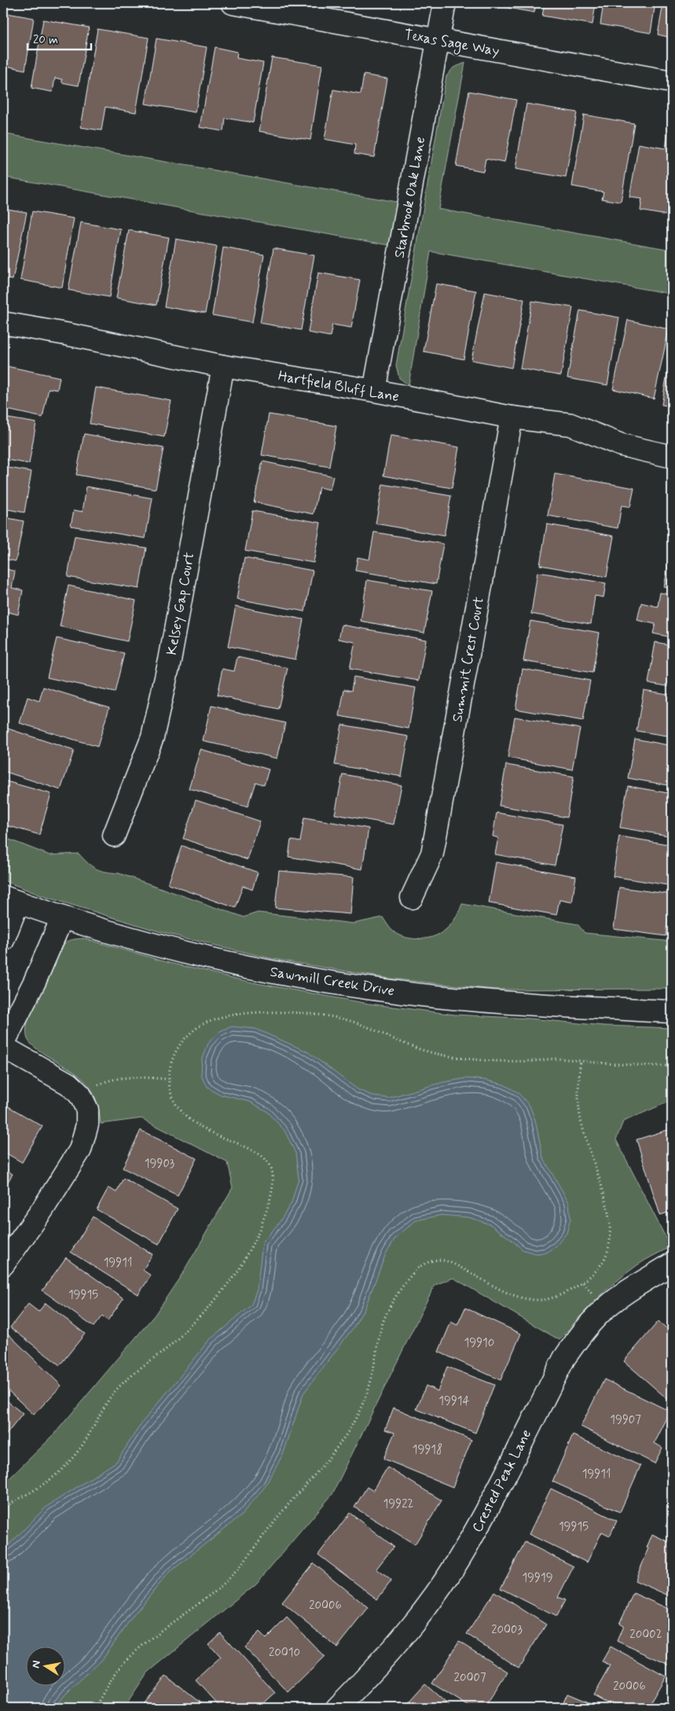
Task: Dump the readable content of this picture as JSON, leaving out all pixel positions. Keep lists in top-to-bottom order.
{
  "streets": {
    "street": [
      "Texas Sage Way",
      "Starbrook Oak Lane",
      "Hartfield Bluff Lane",
      "Kelsey Gap Court",
      "Summit Crest Court",
      "Sawmill Creek Drive",
      "Crested Peak Lane"
    ]
  },
  "crossings": [
    ["Texas Sage Way", "Starbrook Oak Lane"],
    ["Starbrook Oak Lane", "Hartfield Bluff Lane"],
    ["Hartfield Bluff Lane", "Kelsey Gap Court"],
    ["Hartfield Bluff Lane", "Summit Crest Court"]
  ],
  "house_numbers": [
    "19903",
    "19911",
    "19915",
    "19910",
    "19914",
    "19907",
    "19918",
    "19911",
    "19922",
    "19915",
    "19919",
    "20006",
    "20003",
    "20002",
    "20010",
    "20007",
    "20006"
  ],
  "scale_bar": "20 m",
  "north": "left"
}
